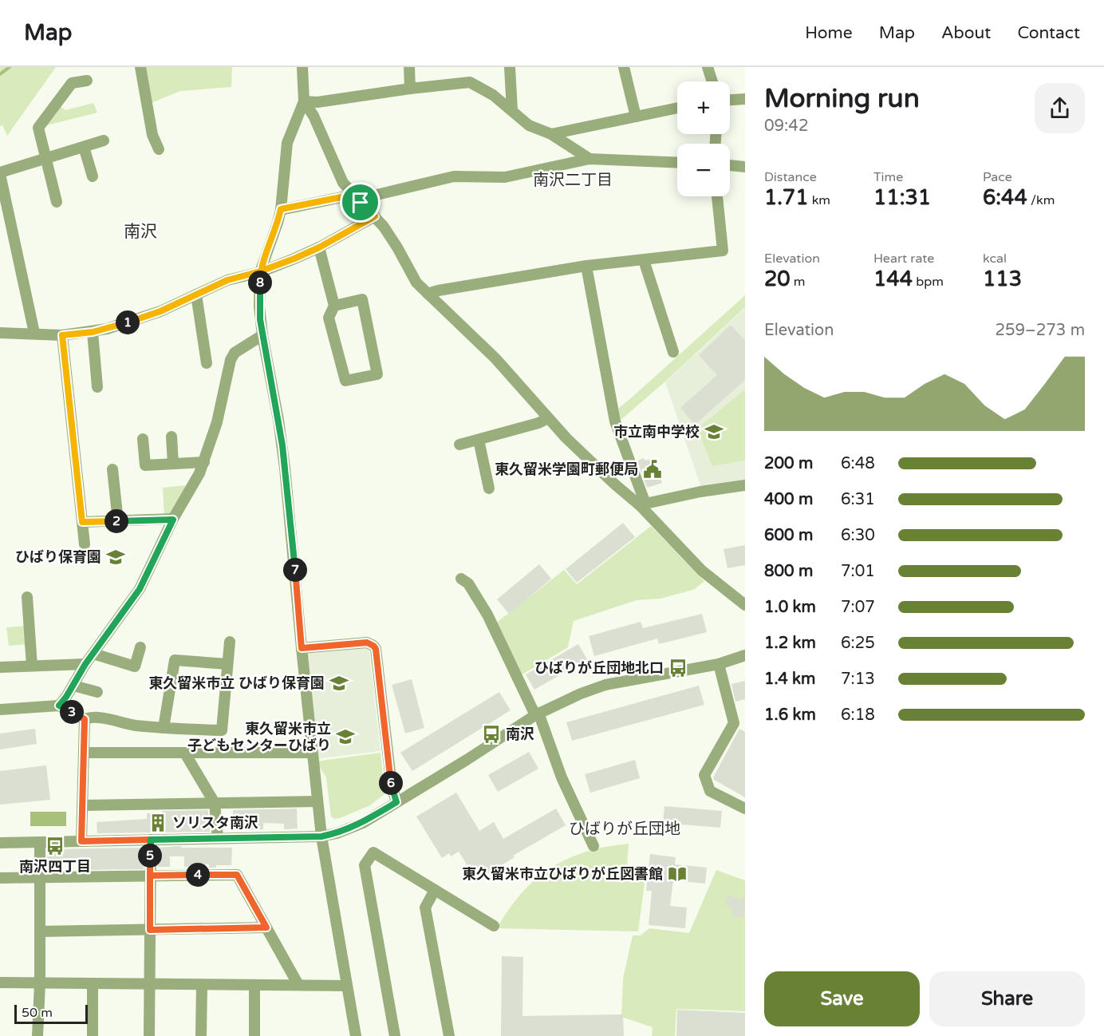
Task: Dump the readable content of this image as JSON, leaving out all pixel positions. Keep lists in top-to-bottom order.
{
  "districts": ["南沢二丁目", "南沢", "ひばりが丘団地"],
  "places": {
    "school or university": [
      "市立南中学校",
      "ひばり保育園",
      "東久留米市立 ひばり保育園",
      "東久留米市立 子どもセンターひばり"
    ],
    "public building": ["東久留米学園町郵便局"],
    "bus stop": ["ひばりが丘団地北口", "南沢", "南沢四丁目"],
    "building": ["ソリスタ南沢"],
    "library": ["東久留米市立ひばりが丘図書館"]
  },
  "scale_bar": "50 m",
  "page": {
    "header": "Map",
    "nav": [
      "Home",
      "Map",
      "About",
      "Contact"
    ],
    "heading": ["Morning run", "09:42"],
    "map_buttons": ["+", "−"],
    "stats": [
      ["Distance", "1.71 km"],
      ["Time", "11:31"],
      ["Pace", "6:44 /km"],
      ["Elevation", "20 m"],
      ["Heart rate", "144 bpm"],
      ["kcal", "113"]
    ],
    "pins": [
      "8",
      "1",
      "2",
      "7",
      "3",
      "6",
      "5",
      "4"
    ],
    "chart": ["Elevation", "259–273 m"],
    "list": [
      {
        "name": "200 m",
        "note": "6:48"
      },
      {
        "name": "400 m",
        "note": "6:31"
      },
      {
        "name": "600 m",
        "note": "6:30"
      },
      {
        "name": "800 m",
        "note": "7:01"
      },
      {
        "name": "1.0 km",
        "note": "7:07"
      },
      {
        "name": "1.2 km",
        "note": "6:25"
      },
      {
        "name": "1.4 km",
        "note": "7:13"
      },
      {
        "name": "1.6 km",
        "note": "6:18"
      }
    ],
    "buttons": ["Save", "Share"],
    "scale": "50 m"
  }
}
